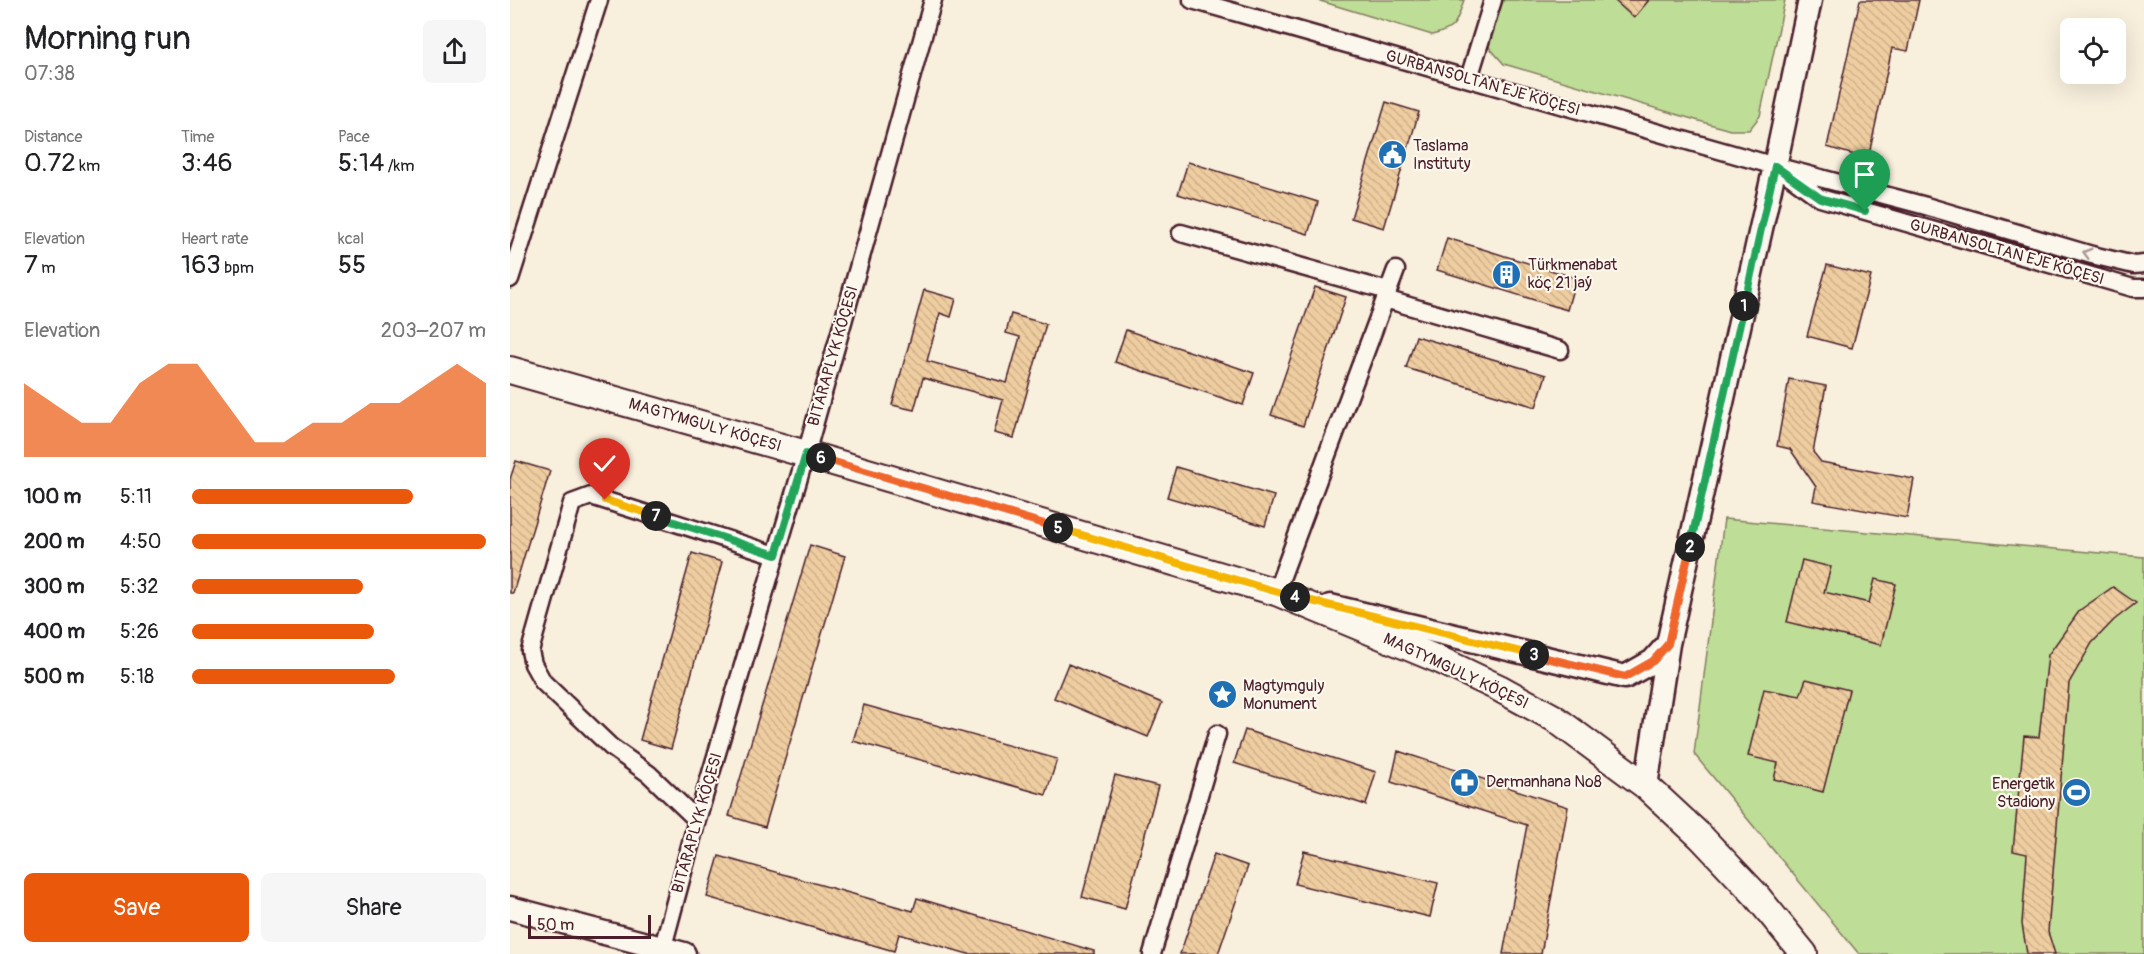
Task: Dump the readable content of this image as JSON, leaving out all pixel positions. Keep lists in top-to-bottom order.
{
  "streets": {
    "main road": ["MAGTYMGULY KÖÇESI"],
    "street": ["GURBANSOLTAN EJE KÖÇESI", "BITARAPLYK KÖÇESI"]
  },
  "crossings": [
    ["BITARAPLYK KÖÇESI", "MAGTYMGULY KÖÇESI"]
  ],
  "places": {
    "public building": ["Taslama Instituty"],
    "building": ["Türkmenabat köç 21 jaý"],
    "place": ["Magtymguly Monument"],
    "pharmacy": ["Dermanhana №8"],
    "sports": ["Energetik Stadiony"]
  },
  "scale_bar": "50 m",
  "page": {
    "heading": ["Morning run", "07:38"],
    "stats": [
      ["Distance", "0.72 km"],
      ["Time", "3:46"],
      ["Pace", "5:14 /km"],
      ["Elevation", "7 m"],
      ["Heart rate", "163 bpm"],
      ["kcal", "55"]
    ],
    "pins": [
      "1",
      "6",
      "7",
      "5",
      "2",
      "4",
      "3"
    ],
    "chart": ["Elevation", "203–207 m"],
    "list": [
      {
        "name": "100 m",
        "note": "5:11"
      },
      {
        "name": "200 m",
        "note": "4:50"
      },
      {
        "name": "300 m",
        "note": "5:32"
      },
      {
        "name": "400 m",
        "note": "5:26"
      },
      {
        "name": "500 m",
        "note": "5:18"
      }
    ],
    "buttons": ["Save", "Share"],
    "scale": "50 m"
  }
}
